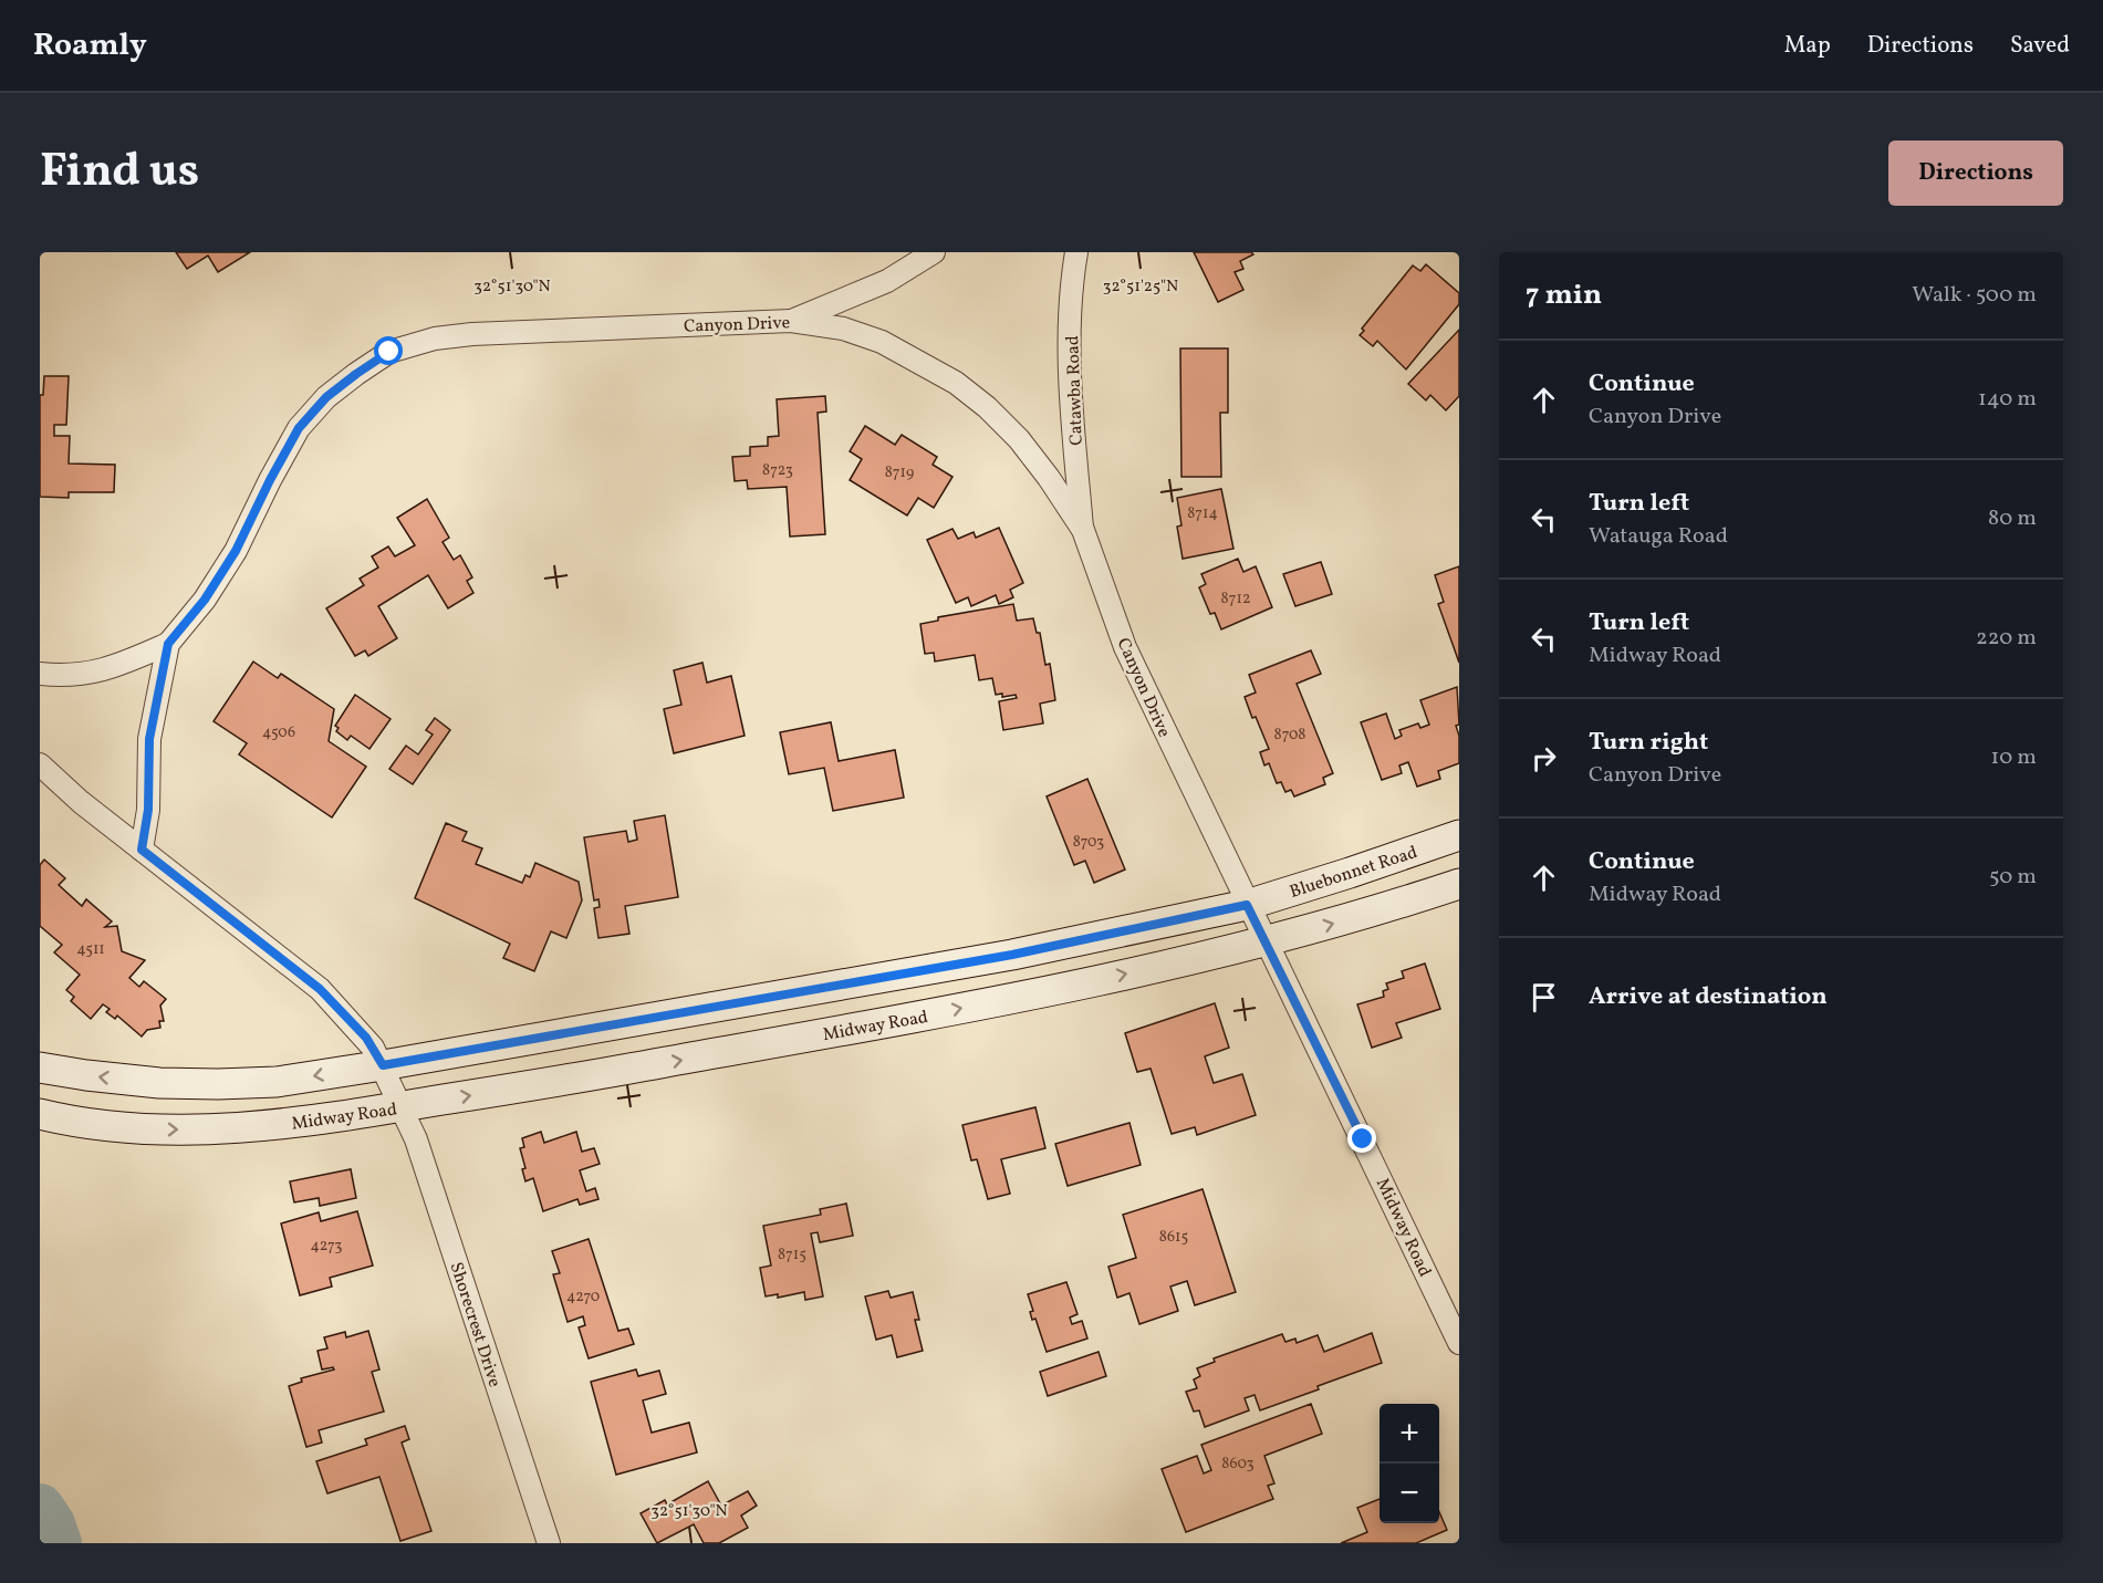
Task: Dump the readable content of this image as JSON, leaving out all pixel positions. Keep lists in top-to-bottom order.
{
  "streets": {
    "main road": ["Bluebonnet Road", "Midway Road"],
    "street": ["Canyon Drive", "Catawba Road", "Shorecrest Drive"]
  },
  "crossings": [
    ["Canyon Drive", "Catawba Road"],
    ["Canyon Drive", "Bluebonnet Road"],
    ["Canyon Drive", "Midway Road"],
    ["Canyon Drive", "Shorecrest Drive"],
    ["Midway Road", "Shorecrest Drive"]
  ],
  "house_numbers": [
    "8723",
    "8719",
    "8714",
    "8712",
    "4506",
    "8708",
    "8703",
    "4511",
    "8615",
    "4273",
    "8715",
    "4270",
    "8603"
  ],
  "page": {
    "header": "Roamly",
    "nav": ["Map", "Directions", "Saved"],
    "title": "Find us",
    "buttons": "Directions",
    "heading": ["7 min", "Walk · 500 m"],
    "list": [
      ["Continue", "Canyon Drive", "140 m"],
      ["Turn left", "Watauga Road", "80 m"],
      ["Turn left", "Midway Road", "220 m"],
      ["Turn right", "Canyon Drive", "10 m"],
      ["Continue", "Midway Road", "50 m"],
      "Arrive at destination"
    ],
    "map_buttons": ["+", "−"]
  },
  "coordinates": ["32°51'30\"N", "32°51'25\"N"]
}
